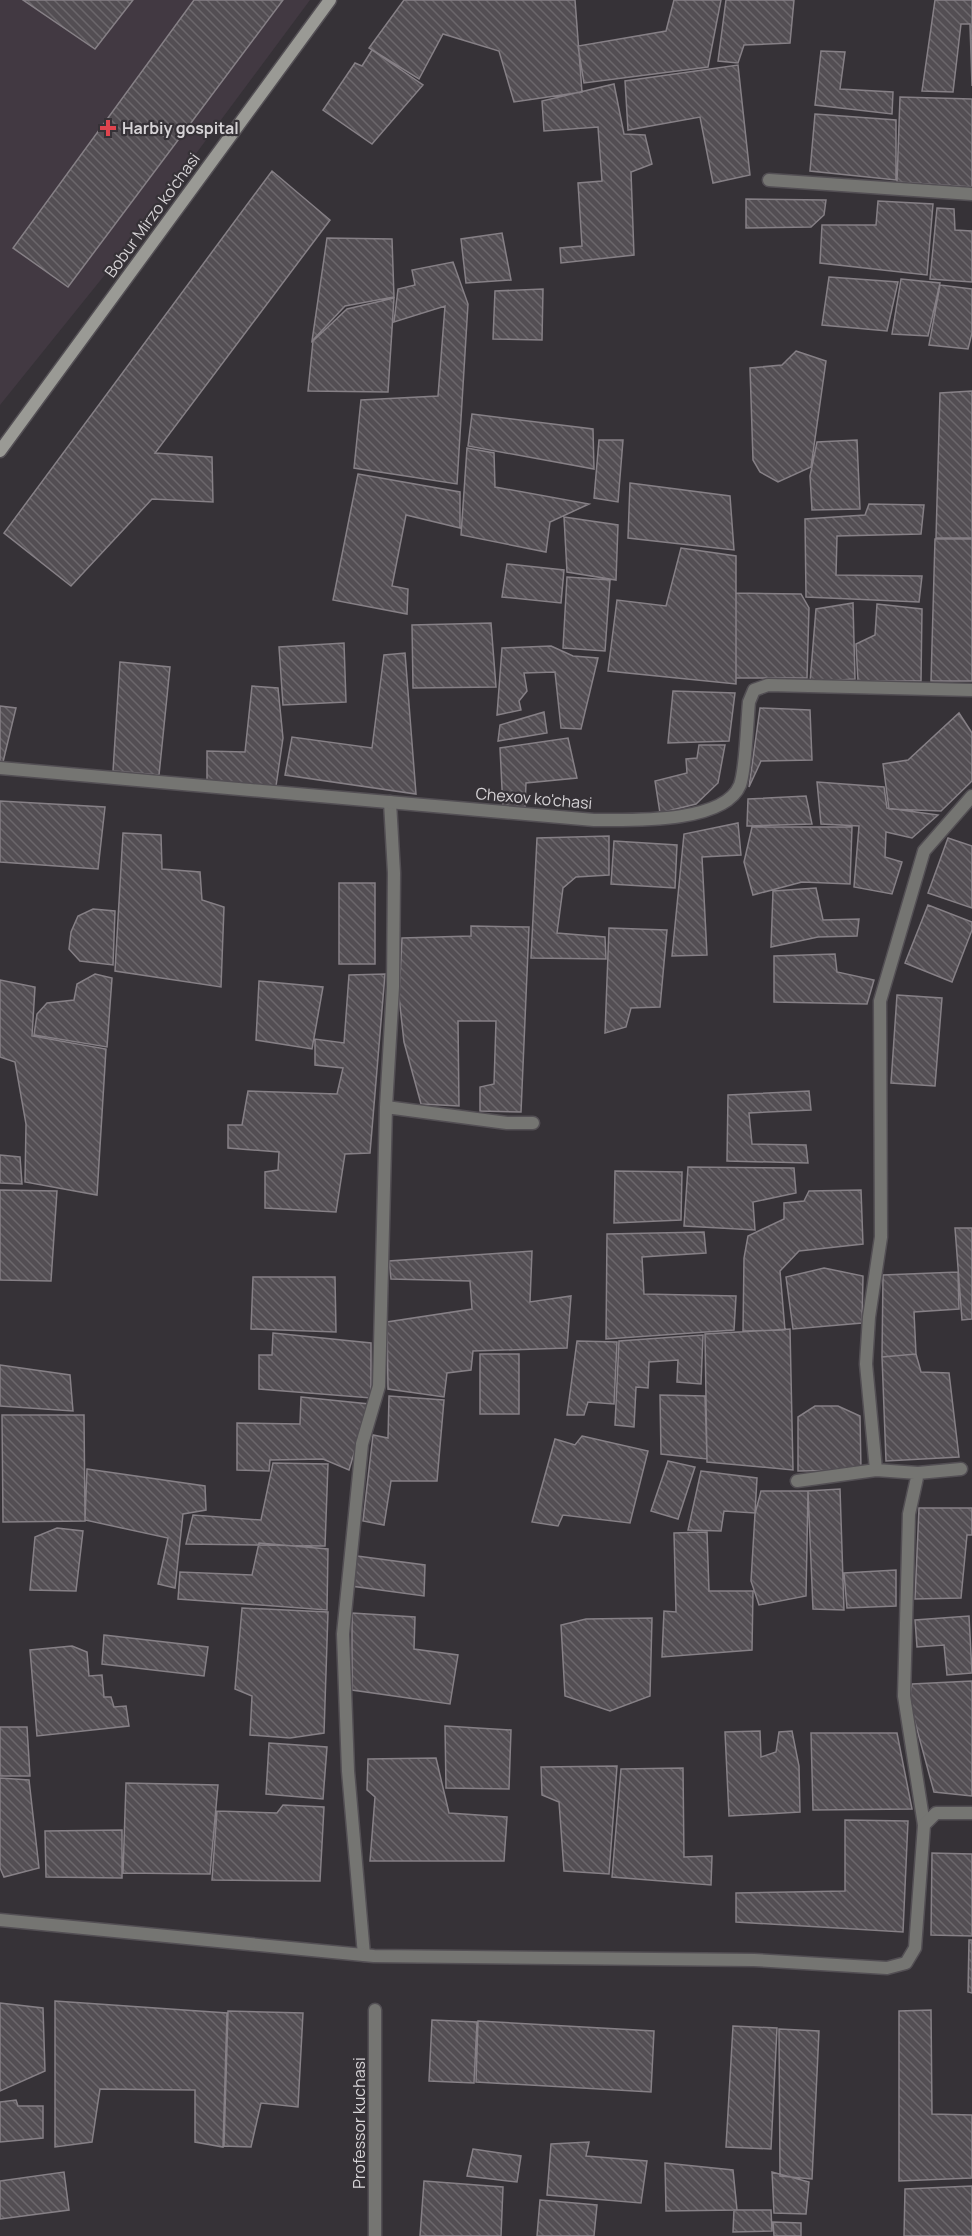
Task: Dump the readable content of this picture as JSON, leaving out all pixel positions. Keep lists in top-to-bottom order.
{
  "streets": {
    "street": ["Bobur Mirzo ko'chasi", "Chexov ko'chasi", "Professor kuchasi"]
  },
  "places": {
    "health": ["Harbiy gospital"]
  }
}
